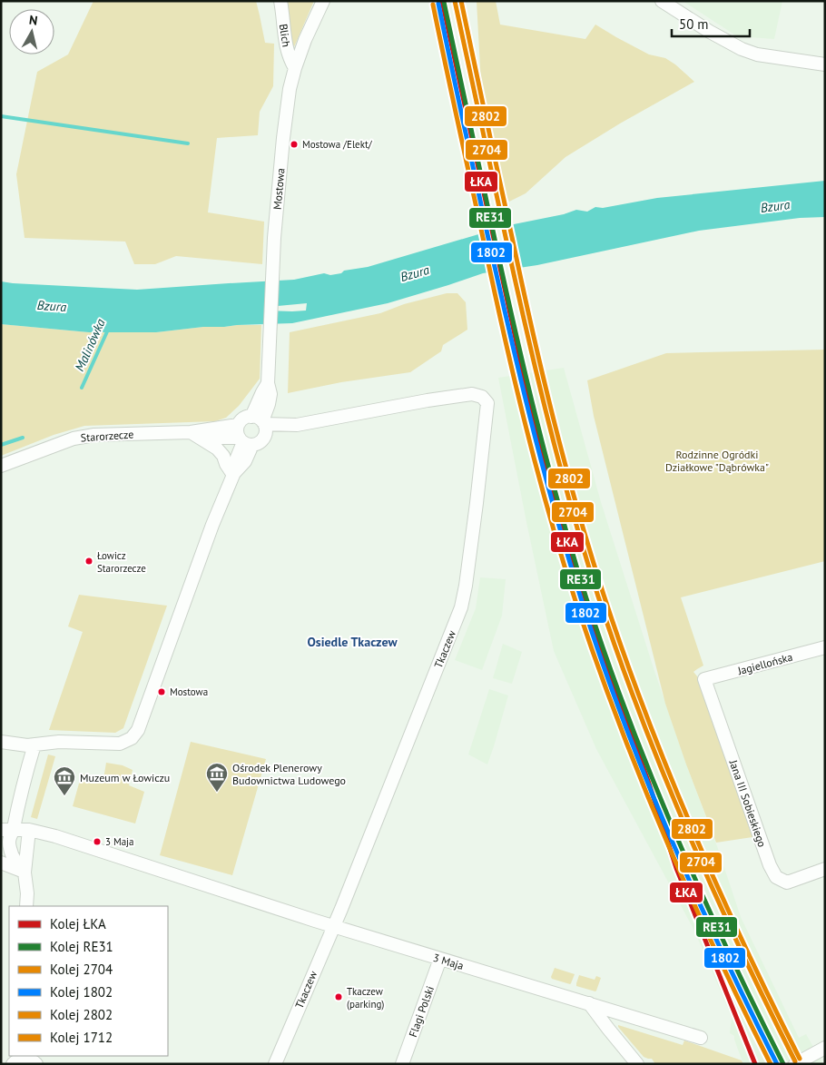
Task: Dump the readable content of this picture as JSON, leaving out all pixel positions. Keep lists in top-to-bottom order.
{
  "streets": {
    "street": [
      "Blich",
      "Mostowa",
      "Starorzecze",
      "Tkaczew",
      "Jagiellońska",
      "Jana III Sobieskiego",
      "3 Maja",
      "Flagi Polski"
    ]
  },
  "crossings": [
    ["Blich", "Mostowa"],
    ["Mostowa", "Tkaczew"],
    ["Tkaczew", "3 Maja"],
    ["Jagiellońska", "Jana III Sobieskiego"],
    ["3 Maja", "Flagi Polski"]
  ],
  "districts": ["Osiedle Tkaczew"],
  "water": ["Bzura", "Malinówka"],
  "parks": ["Rodzinne Ogródki Działkowe \"Dąbrówka\""],
  "places": {
    "other": [
      "Mostowa /Elekt/",
      "Łowicz Starorzecze",
      "Mostowa",
      "3 Maja",
      "Tkaczew (parking)"
    ],
    "museum": ["Ośrodek Plenerowy Budownictwa Ludowego", "Muzeum w Łowiczu"]
  },
  "lines": [
    "rail line ŁKA",
    "rail line 2704",
    "rail line 2802",
    "rail line RE31",
    "rail line 1802",
    "rail line 1712"
  ],
  "legend": [
    "Kolej ŁKA",
    "Kolej RE31",
    "Kolej 2704",
    "Kolej 1802",
    "Kolej 2802",
    "Kolej 1712"
  ],
  "scale_bar": "50 m",
  "north": "top"
}
